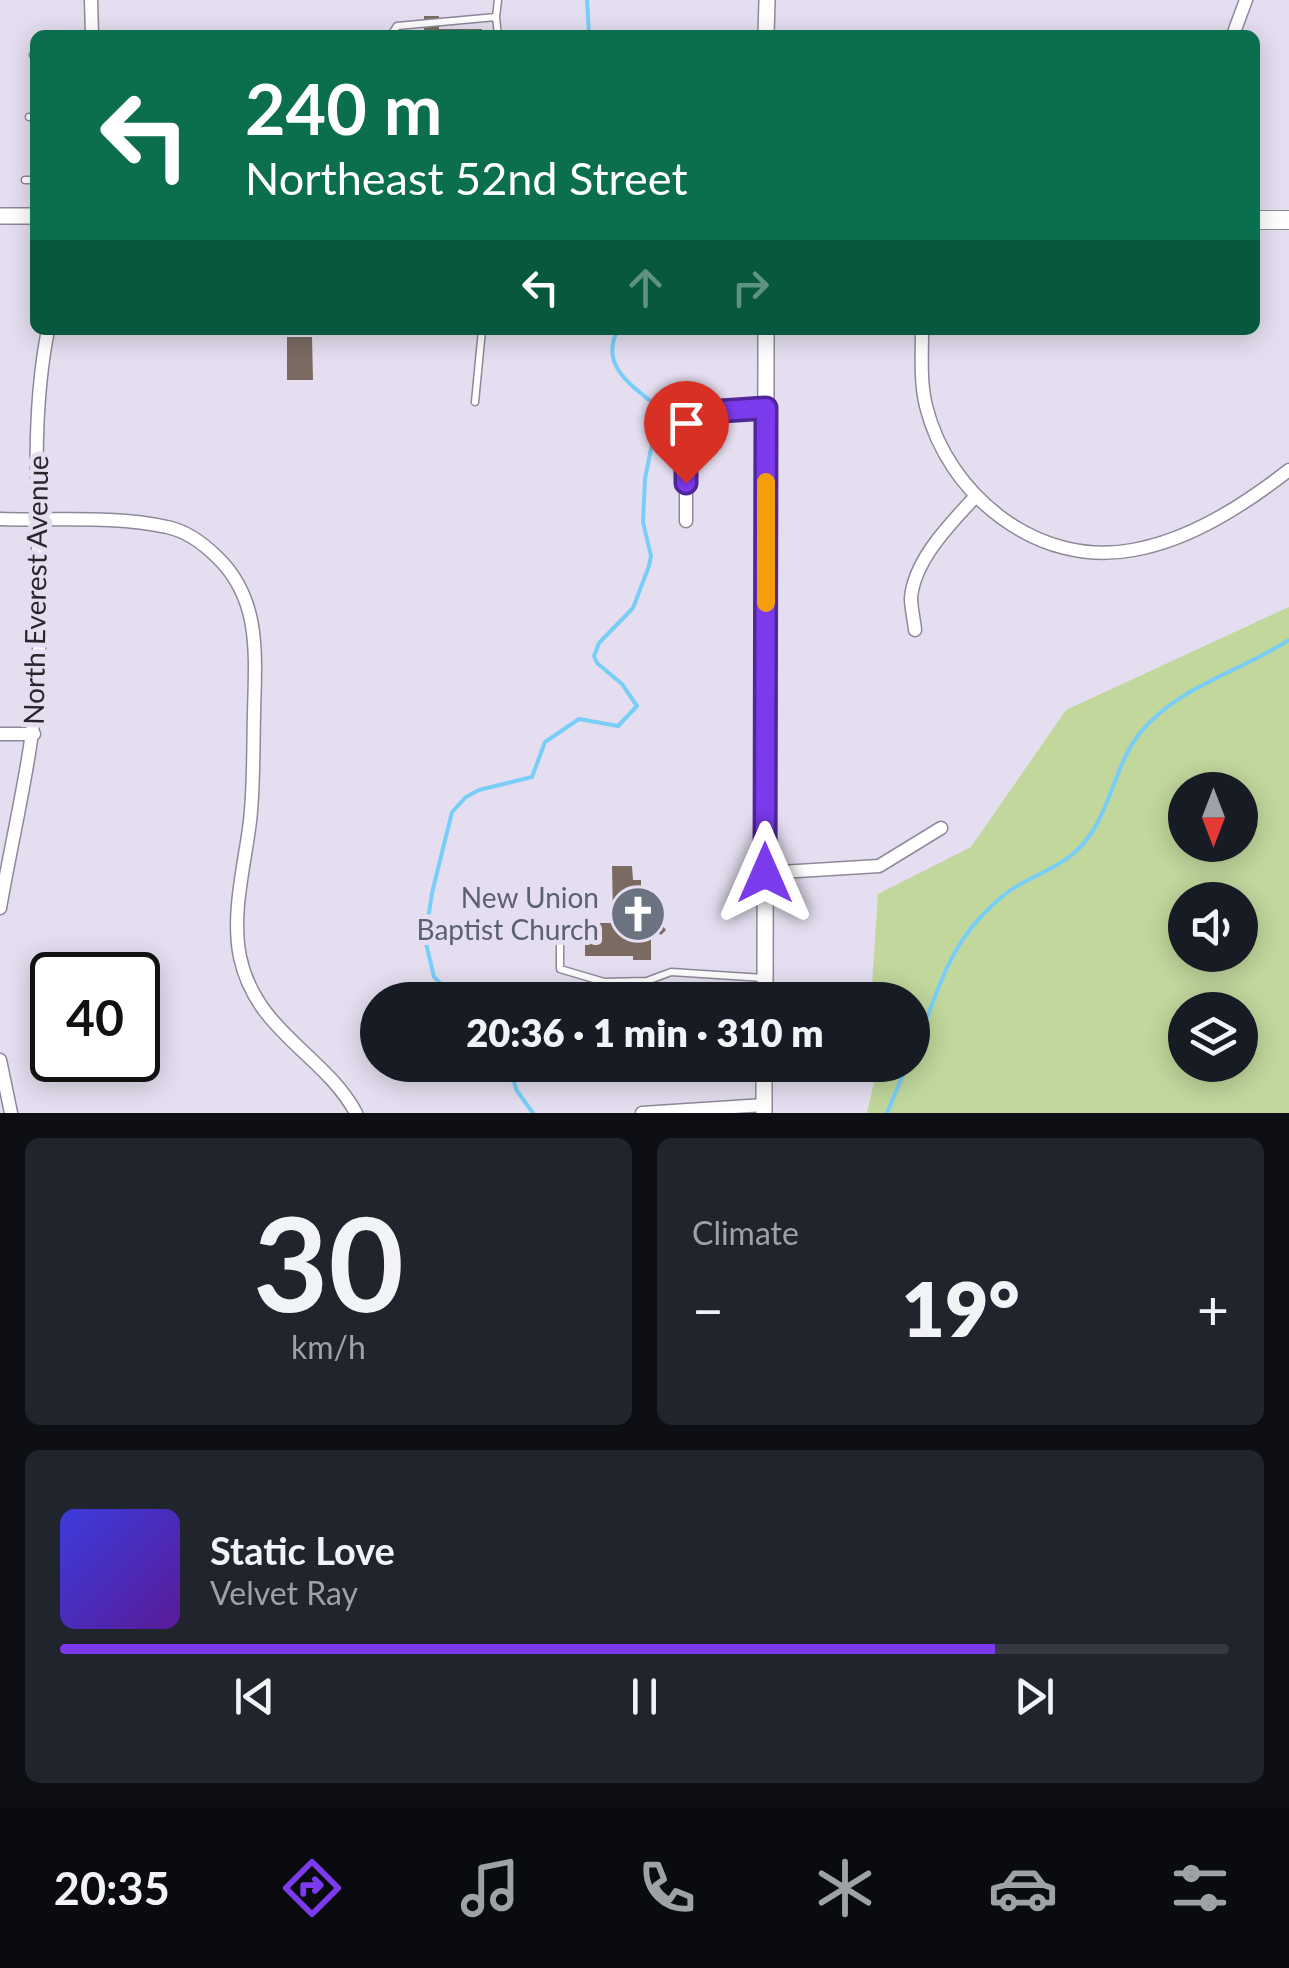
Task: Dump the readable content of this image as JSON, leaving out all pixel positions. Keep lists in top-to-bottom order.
{
  "streets": {
    "street": ["North Everest Avenue"]
  },
  "places": {
    "church": ["New Union Baptist Church"]
  },
  "north": "bottom",
  "page": {
    "turn": ["240 m", "Northeast 52nd Street"],
    "limit": "40",
    "trip": "20:36 · 1 min · 310 m",
    "tile": [
      ["30", "km/h"],
      "Climate"
    ],
    "heat": ["−", "19°", "+"],
    "song": ["Static Love", "Velvet Ray"],
    "tabs": "20:35"
  }
}
